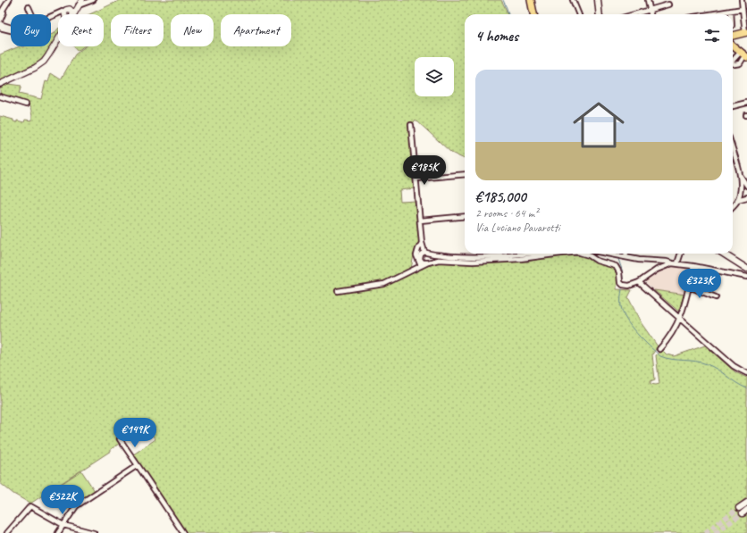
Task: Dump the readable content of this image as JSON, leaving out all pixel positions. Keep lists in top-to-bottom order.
{
  "page": {
    "chip": [
      "Buy",
      "Rent",
      "Filters",
      "New",
      "Apartment"
    ],
    "heading": "4 homes",
    "list": [
      {
        "name": "€185,000",
        "note": "2 rooms · 64 m² · Via Luciano Pavarotti"
      }
    ],
    "price": [
      "€185K",
      "€323K",
      "€149K",
      "€522K"
    ]
  }
}
